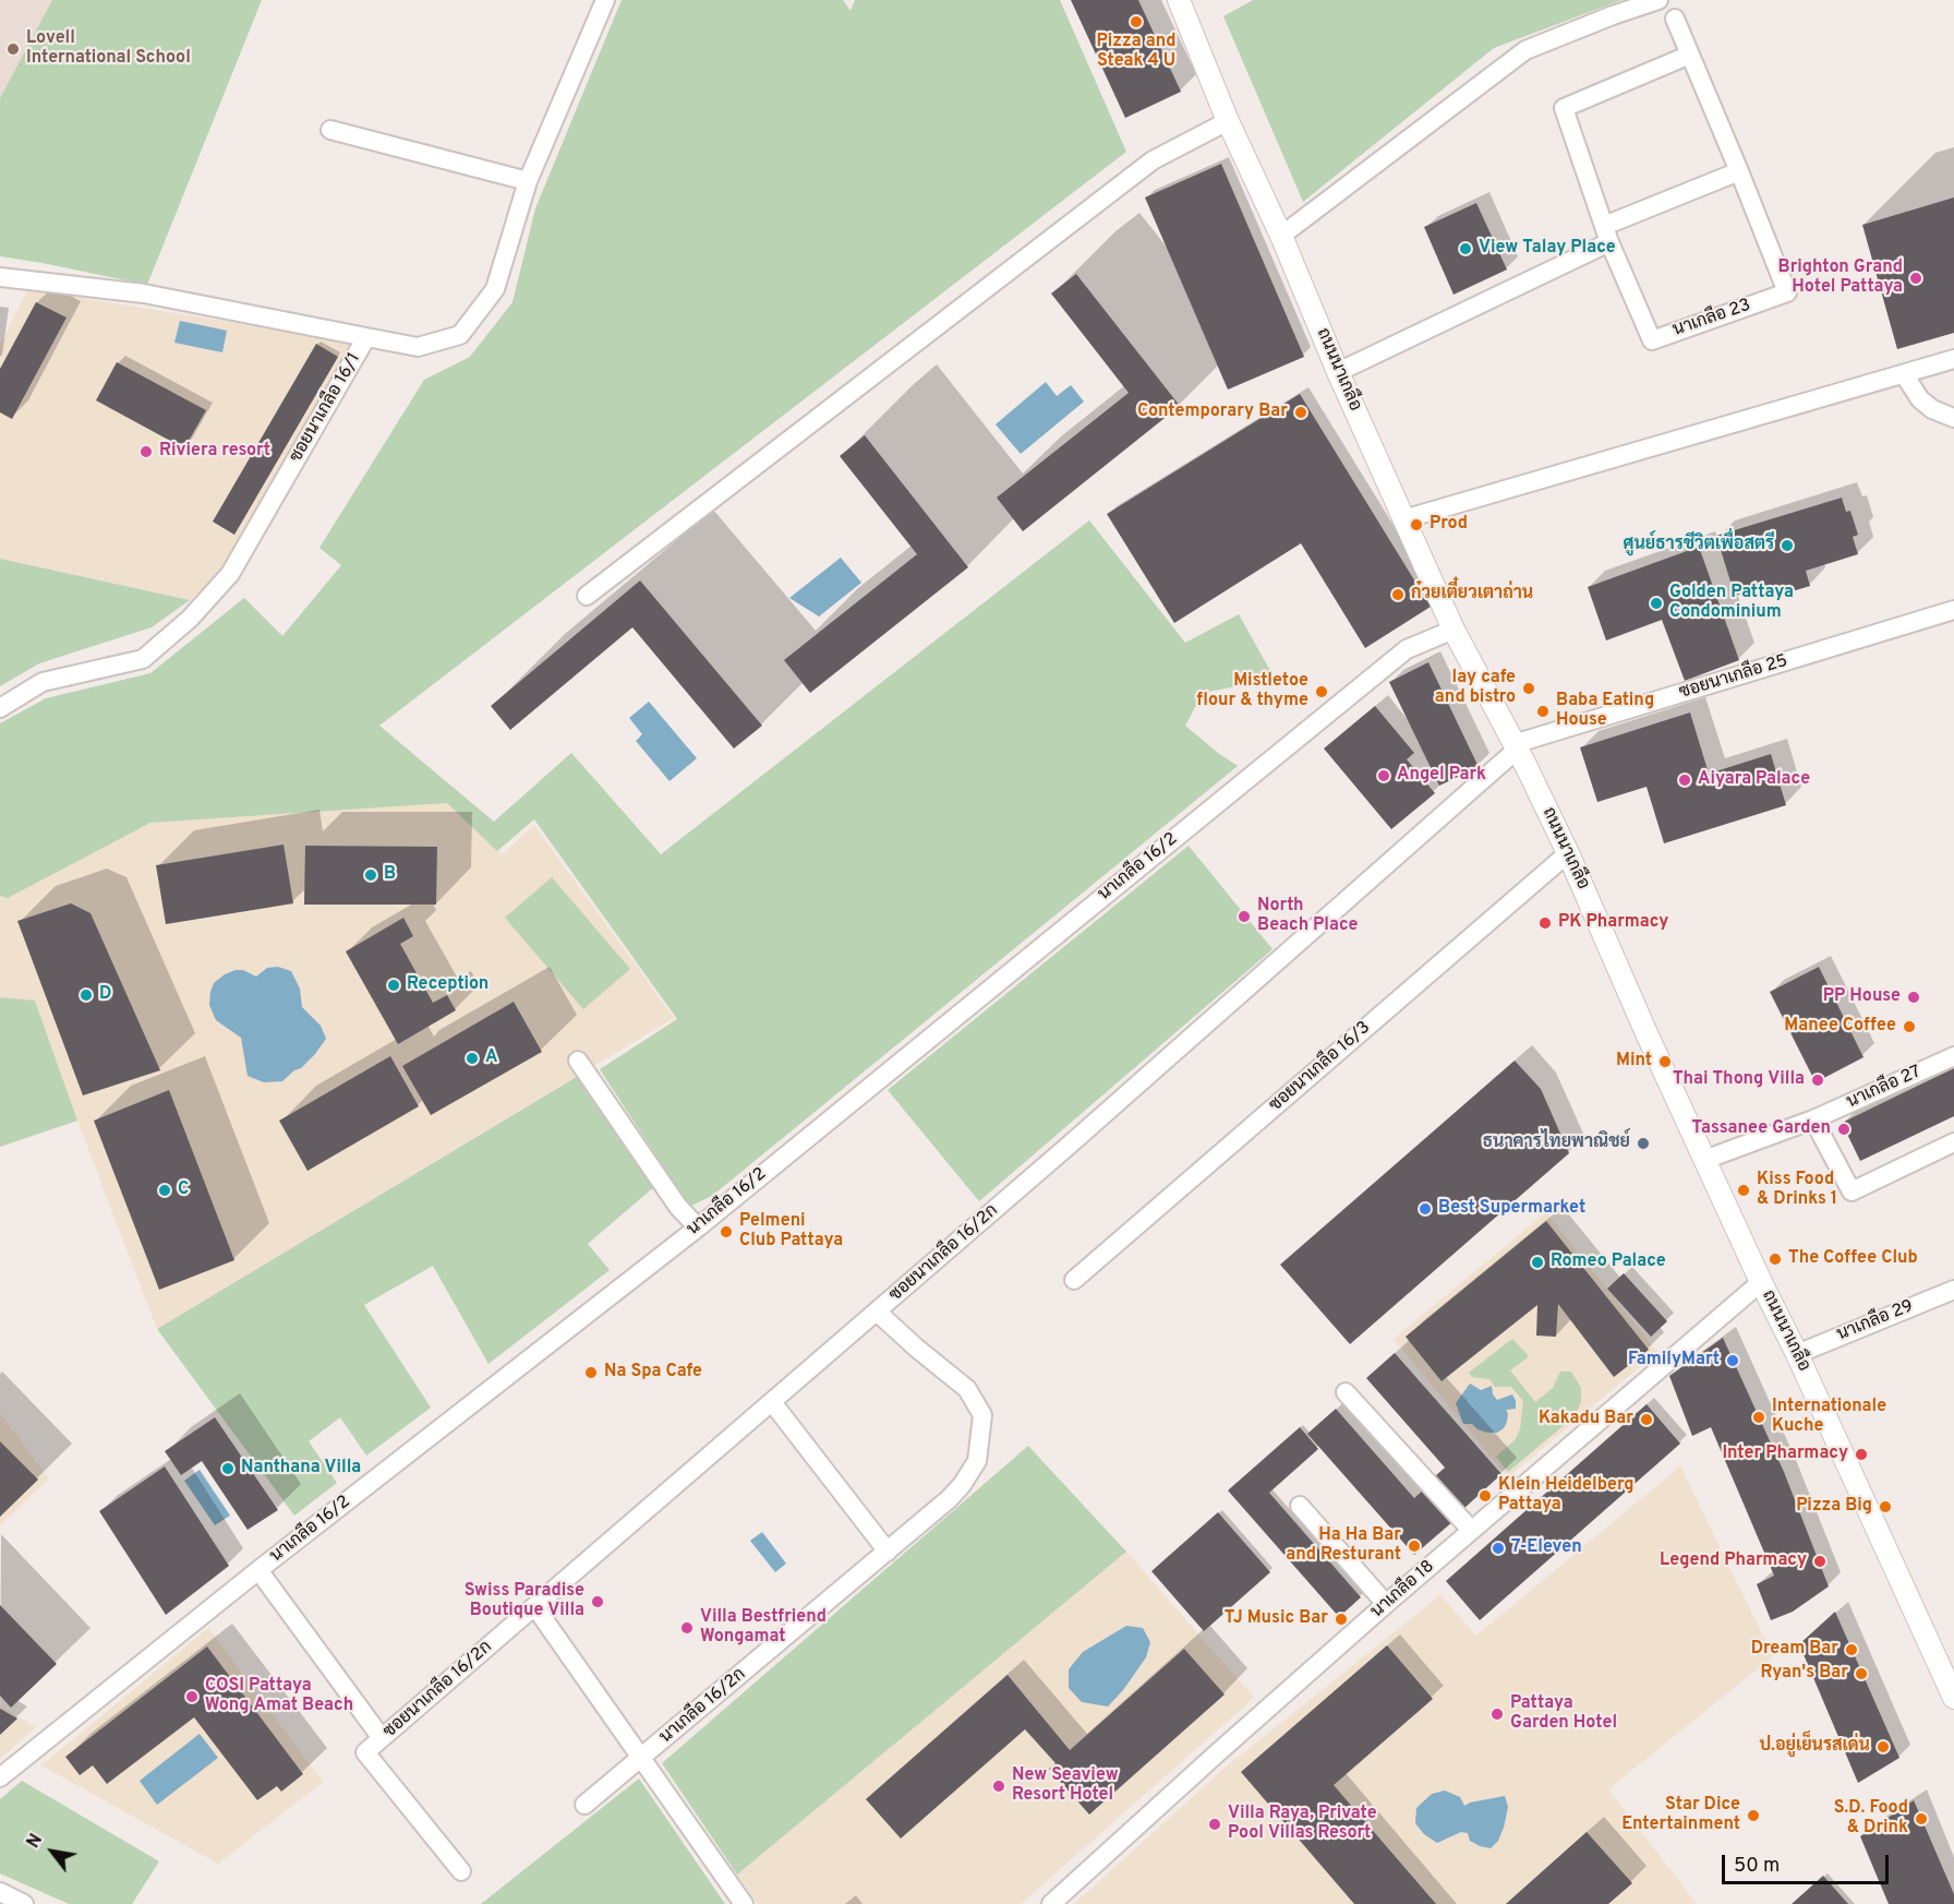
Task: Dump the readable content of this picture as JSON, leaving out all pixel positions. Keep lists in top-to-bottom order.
{
  "streets": {
    "street": [
      "นาเกลือ 23",
      "ถนนนาเกลือ",
      "ซอยนาเกลือ 16/1",
      "ซอยนาเกลือ 25",
      "นาเกลือ 16/2",
      "ซอยนาเกลือ 16/3",
      "นาเกลือ 27",
      "ซอยนาเกลือ 16/2ก",
      "นาเกลือ 29",
      "นาเกลือ 18",
      "นาเกลือ 16/2ก"
    ]
  },
  "crossings": [
    ["ถนนนาเกลือ", "ซอยนาเกลือ 25"],
    ["ถนนนาเกลือ", "นาเกลือ 16/2"],
    ["ถนนนาเกลือ", "ซอยนาเกลือ 16/3"],
    ["ถนนนาเกลือ", "นาเกลือ 27"],
    ["ถนนนาเกลือ", "ซอยนาเกลือ 16/2ก"],
    ["ถนนนาเกลือ", "นาเกลือ 29"],
    ["ถนนนาเกลือ", "นาเกลือ 18"],
    ["ซอยนาเกลือ 25", "ซอยนาเกลือ 16/2ก"],
    ["ซอยนาเกลือ 16/2ก", "นาเกลือ 16/2ก"]
  ],
  "places": [
    "Pizza and Steak 4 U",
    "Lovell International School",
    "View Talay Place",
    "Brighton Grand Hotel Pattaya",
    "Contemporary Bar",
    "Riviera resort",
    "Prod",
    "ศูนย์ธารชีวิตเพื่อสตรี",
    "ก๋วยเตี๋ยวเตาถ่าน",
    "Golden Pattaya Condominium",
    "lay cafe and bistro",
    "Mistletoe flour & thyme",
    "Baba Eating House",
    "Angel Park",
    "Aiyara Palace",
    "B",
    "North Beach Place",
    "PK Pharmacy",
    "Reception",
    "D",
    "PP House",
    "Manee Coffee",
    "A",
    "Mint",
    "Thai Thong Villa",
    "Tassanee Garden",
    "ธนาคารไทยพาณิชย์",
    "C",
    "Kiss Food & Drinks 1",
    "Best Supermarket",
    "Pelmeni Club Pattaya",
    "The Coffee Club",
    "Romeo Palace",
    "FamilyMart",
    "Na Spa Cafe",
    "Internationale Kuche",
    "Kakadu Bar",
    "Inter Pharmacy",
    "Nanthana Villa",
    "Klein Heidelberg Pattaya",
    "Pizza Big",
    "Ha Ha Bar and Resturant",
    "7-Eleven",
    "Legend Pharmacy",
    "Swiss Paradise Boutique Villa",
    "TJ Music Bar",
    "Villa Bestfriend Wongamat",
    "Dream Bar",
    "Ryan's Bar",
    "COSI Pattaya Wong Amat Beach",
    "Pattaya Garden Hotel",
    "ป.อยู่เย็นรสเด่น",
    "New Seaview Resort Hotel",
    "Star Dice Entertainment",
    "S.D. Food & Drink",
    "Villa Raya, Private Pool Villas Resort"
  ],
  "scale_bar": "50 m",
  "north": "top left"
}
